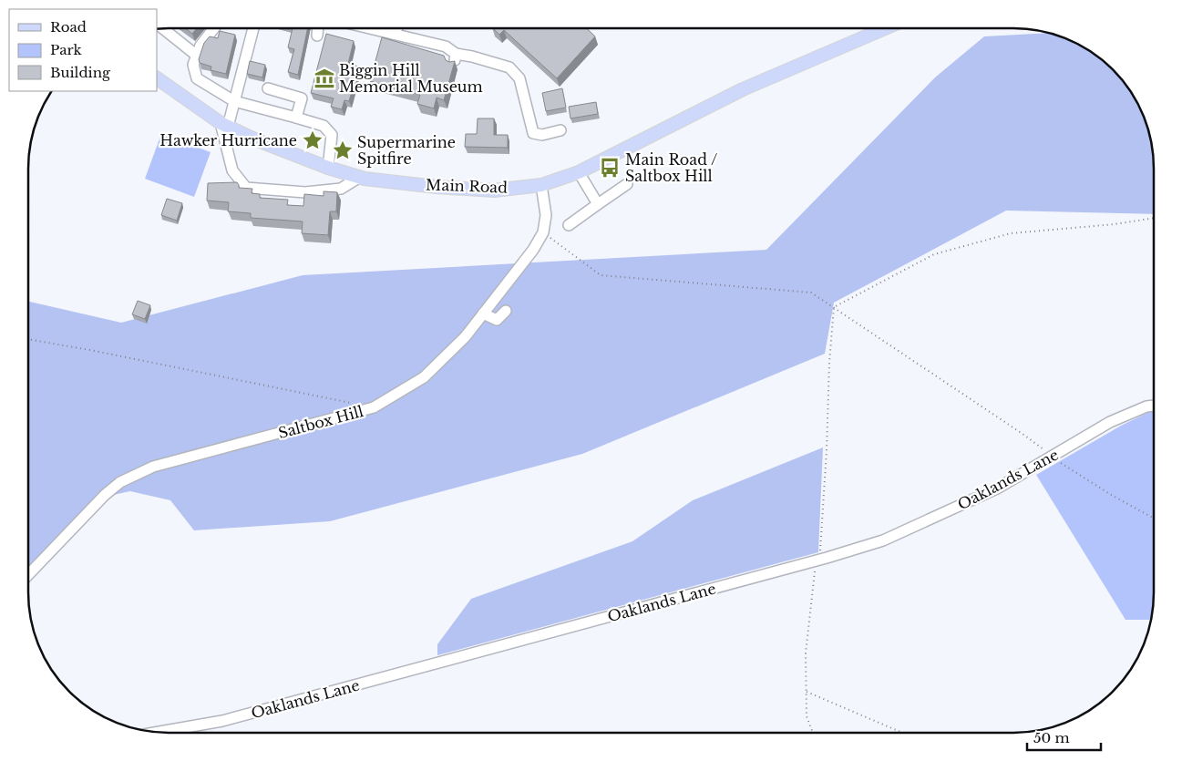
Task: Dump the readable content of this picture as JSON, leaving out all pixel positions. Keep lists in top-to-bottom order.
{
  "streets": {
    "main road": ["Main Road"],
    "street": ["Saltbox Hill", "Oaklands Lane"]
  },
  "crossings": [
    ["Main Road", "Saltbox Hill"]
  ],
  "places": {
    "museum": ["Biggin Hill Memorial Museum"],
    "place": ["Hawker Hurricane", "Supermarine Spitfire"],
    "bus stop": ["Main Road / Saltbox Hill"]
  },
  "legend": ["Road", "Park", "Building"],
  "scale_bar": "50 m"
}
